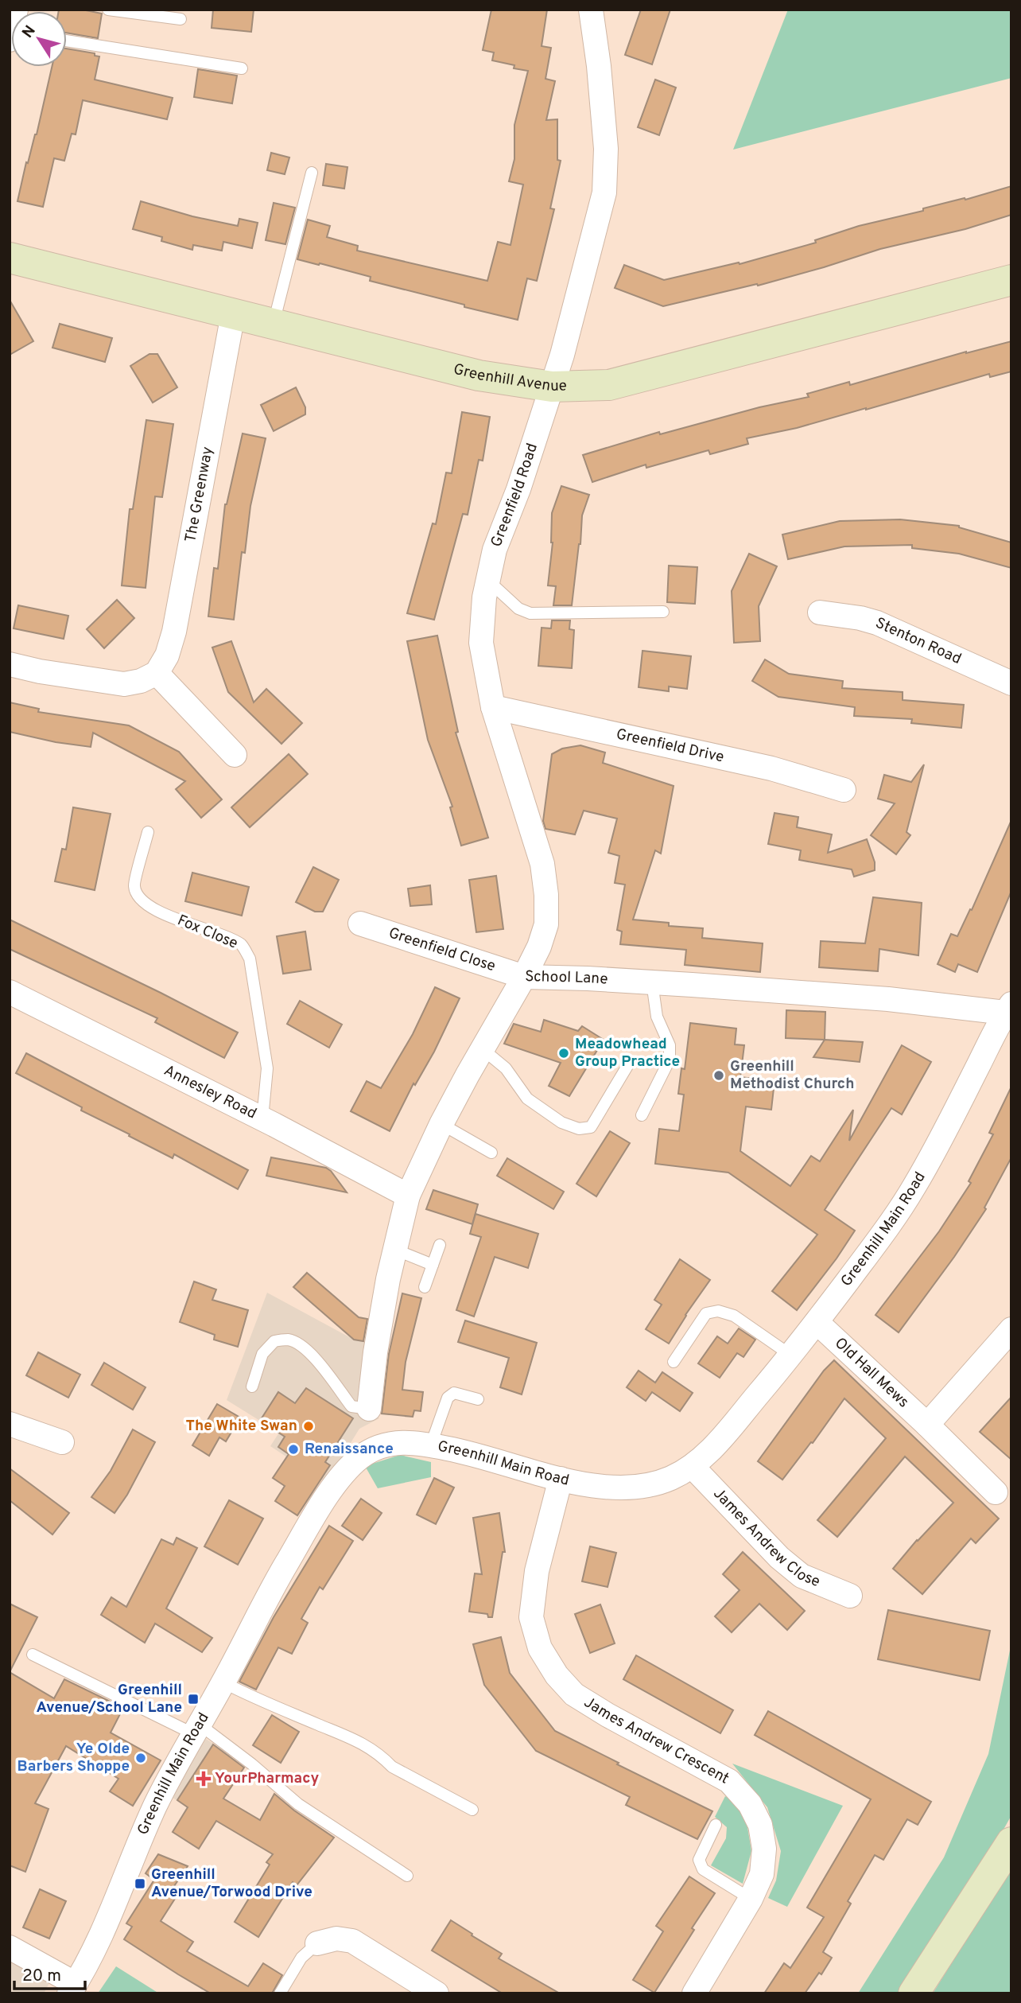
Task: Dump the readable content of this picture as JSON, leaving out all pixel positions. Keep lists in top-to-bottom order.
{
  "streets": {
    "street": [
      "Greenhill Avenue",
      "The Greenway",
      "Greenfield Road",
      "Stenton Road",
      "Greenfield Drive",
      "Greenfield Close",
      "School Lane",
      "Annesley Road",
      "Greenhill Main Road",
      "Old Hall Mews",
      "James Andrew Close",
      "James Andrew Crescent"
    ],
    "lane": ["Fox Close"]
  },
  "crossings": [
    ["Greenhill Avenue", "The Greenway"],
    ["Greenhill Avenue", "Greenfield Road"],
    ["Greenfield Road", "Greenfield Drive"],
    ["Greenfield Road", "Greenfield Close"],
    ["Greenfield Road", "School Lane"],
    ["Fox Close", "Annesley Road"],
    ["Greenfield Close", "School Lane"],
    ["School Lane", "Annesley Road"],
    ["School Lane", "Greenhill Main Road"],
    ["Greenhill Main Road", "Old Hall Mews"],
    ["Greenhill Main Road", "James Andrew Close"],
    ["Greenhill Main Road", "James Andrew Crescent"]
  ],
  "places": {
    "other": [
      "Meadowhead Group Practice",
      "Greenhill Methodist Church",
      "The White Swan",
      "Renaissance",
      "Ye Olde Barbers Shoppe"
    ],
    "transit": ["Greenhill Avenue/School Lane", "Greenhill Avenue/Torwood Drive"],
    "health": ["YourPharmacy"]
  },
  "scale_bar": "20 m",
  "north": "top left"
}
